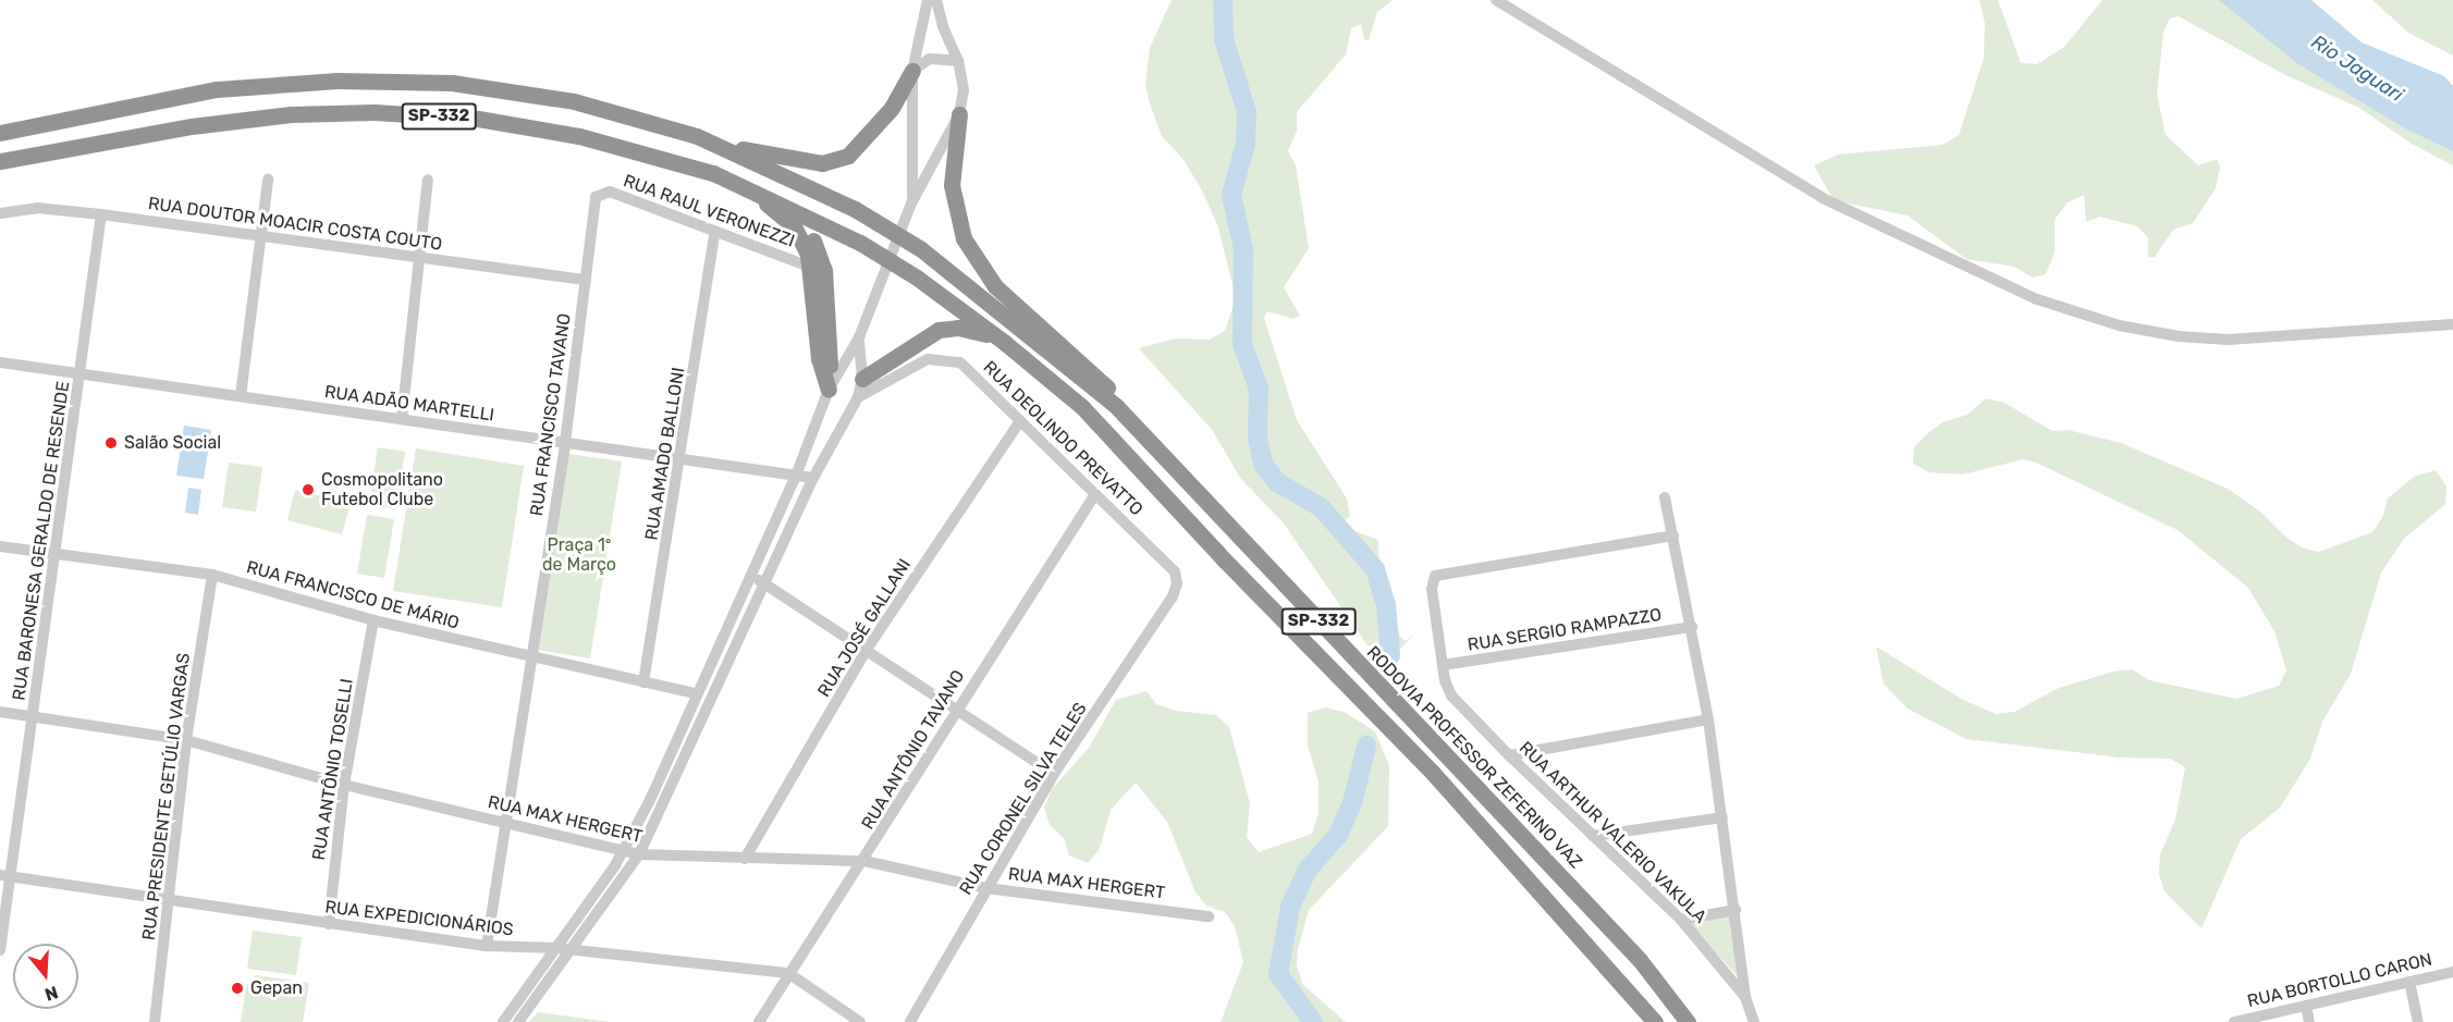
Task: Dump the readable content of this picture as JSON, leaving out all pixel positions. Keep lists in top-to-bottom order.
{
  "streets": {
    "highway": ["SP-332", "RODOVIA PROFESSOR ZEFERINO VAZ"],
    "street": [
      "RUA RAUL VERONEZZI",
      "RUA DOUTOR MOACIR COSTA COUTO",
      "RUA ADÃO MARTELLI",
      "RUA FRANCISCO TAVANO",
      "RUA DEOLINDO PREVATTO",
      "RUA AMADO BALLONI",
      "RUA BARONESA GERALDO DE RESENDE",
      "RUA FRANCISCO DE MÁRIO",
      "RUA JOSÉ GALLANI",
      "RUA SERGIO RAMPAZZO",
      "RUA ANTÔNIO TAVANO",
      "RUA ANTÔNIO TOSELLI",
      "RUA PRESIDENTE GETÚLIO VARGAS",
      "RUA CORONEL SILVA TELES",
      "RUA MAX HERGERT",
      "RUA ARTHUR VALERIO VAKULA",
      "RUA EXPEDICIONÁRIOS",
      "RUA BORTOLLO CARON"
    ]
  },
  "crossings": [
    ["RUA RAUL VERONEZZI", "RUA FRANCISCO TAVANO"],
    ["RUA RAUL VERONEZZI", "RUA AMADO BALLONI"],
    ["RUA DOUTOR MOACIR COSTA COUTO", "RUA FRANCISCO TAVANO"],
    ["RUA DOUTOR MOACIR COSTA COUTO", "RUA BARONESA GERALDO DE RESENDE"],
    ["RUA ADÃO MARTELLI", "RUA FRANCISCO TAVANO"],
    ["RUA ADÃO MARTELLI", "RUA AMADO BALLONI"],
    ["RUA ADÃO MARTELLI", "RUA BARONESA GERALDO DE RESENDE"],
    ["RUA FRANCISCO TAVANO", "RUA FRANCISCO DE MÁRIO"],
    ["RUA FRANCISCO TAVANO", "RUA MAX HERGERT"],
    ["RUA FRANCISCO TAVANO", "RUA EXPEDICIONÁRIOS"],
    ["RUA DEOLINDO PREVATTO", "RUA JOSÉ GALLANI"],
    ["RUA DEOLINDO PREVATTO", "RUA ANTÔNIO TAVANO"],
    ["RUA DEOLINDO PREVATTO", "RUA CORONEL SILVA TELES"],
    ["RUA AMADO BALLONI", "RUA FRANCISCO DE MÁRIO"],
    ["RUA BARONESA GERALDO DE RESENDE", "RUA FRANCISCO DE MÁRIO"],
    ["RUA BARONESA GERALDO DE RESENDE", "RUA MAX HERGERT"],
    ["RUA BARONESA GERALDO DE RESENDE", "RUA EXPEDICIONÁRIOS"],
    ["RUA FRANCISCO DE MÁRIO", "RUA ANTÔNIO TOSELLI"],
    ["RUA FRANCISCO DE MÁRIO", "RUA PRESIDENTE GETÚLIO VARGAS"],
    ["RUA JOSÉ GALLANI", "RUA MAX HERGERT"],
    ["RUA SERGIO RAMPAZZO", "RUA ARTHUR VALERIO VAKULA"],
    ["RUA ANTÔNIO TAVANO", "RUA MAX HERGERT"],
    ["RUA ANTÔNIO TAVANO", "RUA EXPEDICIONÁRIOS"],
    ["RUA ANTÔNIO TOSELLI", "RUA MAX HERGERT"],
    ["RUA ANTÔNIO TOSELLI", "RUA EXPEDICIONÁRIOS"],
    ["RUA PRESIDENTE GETÚLIO VARGAS", "RUA MAX HERGERT"],
    ["RUA PRESIDENTE GETÚLIO VARGAS", "RUA EXPEDICIONÁRIOS"],
    ["RUA CORONEL SILVA TELES", "RUA MAX HERGERT"]
  ],
  "water": ["Rio Jaguari"],
  "parks": ["Praça 1º de Março"],
  "places": ["Salão Social", "Cosmopolitano Futebol Clube", "Gepan"],
  "north": "bottom"
}
